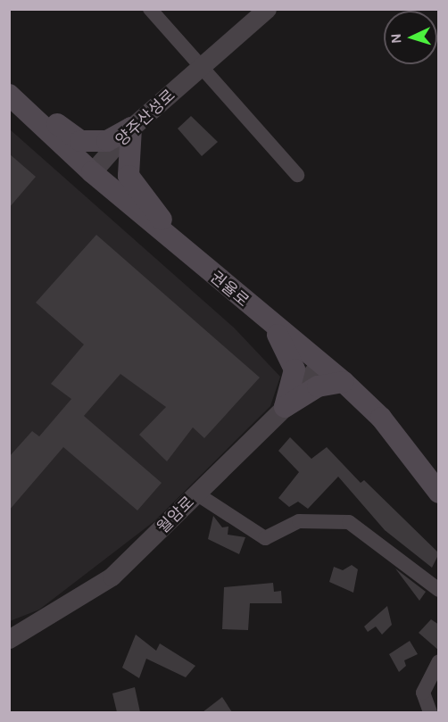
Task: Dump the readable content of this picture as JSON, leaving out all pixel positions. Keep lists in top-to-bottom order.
{
  "streets": {
    "main road": ["권율로"],
    "street": ["양주산성로", "월암로"]
  },
  "crossings": [
    ["양주산성로", "권율로"],
    ["권율로", "월암로"]
  ],
  "north": "left"
}
